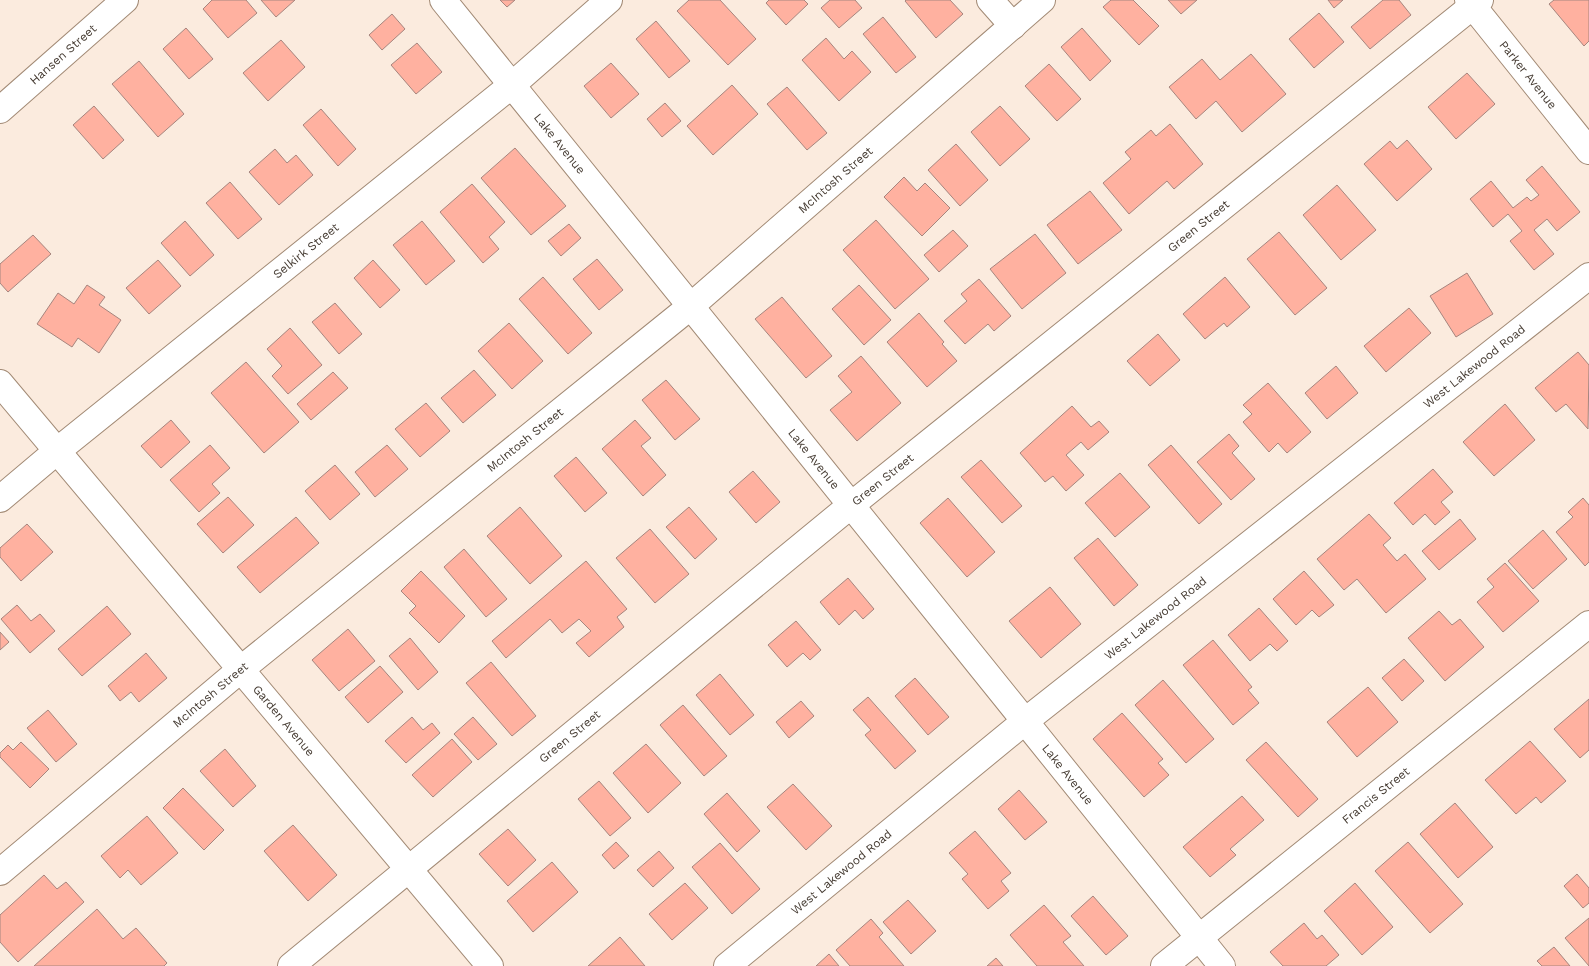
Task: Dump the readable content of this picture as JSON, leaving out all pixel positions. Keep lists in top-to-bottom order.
{
  "streets": {
    "street": [
      "Hansen Street",
      "Parker Avenue",
      "Lake Avenue",
      "McIntosh Street",
      "Green Street",
      "Selkirk Street",
      "West Lakewood Road",
      "Garden Avenue",
      "Francis Street"
    ]
  },
  "crossings": [
    ["Parker Avenue", "Green Street"],
    ["Lake Avenue", "McIntosh Street"],
    ["Lake Avenue", "Green Street"],
    ["Lake Avenue", "Selkirk Street"],
    ["Lake Avenue", "West Lakewood Road"],
    ["Lake Avenue", "Francis Street"],
    ["McIntosh Street", "Garden Avenue"],
    ["Green Street", "Garden Avenue"],
    ["Selkirk Street", "Garden Avenue"]
  ]
}
